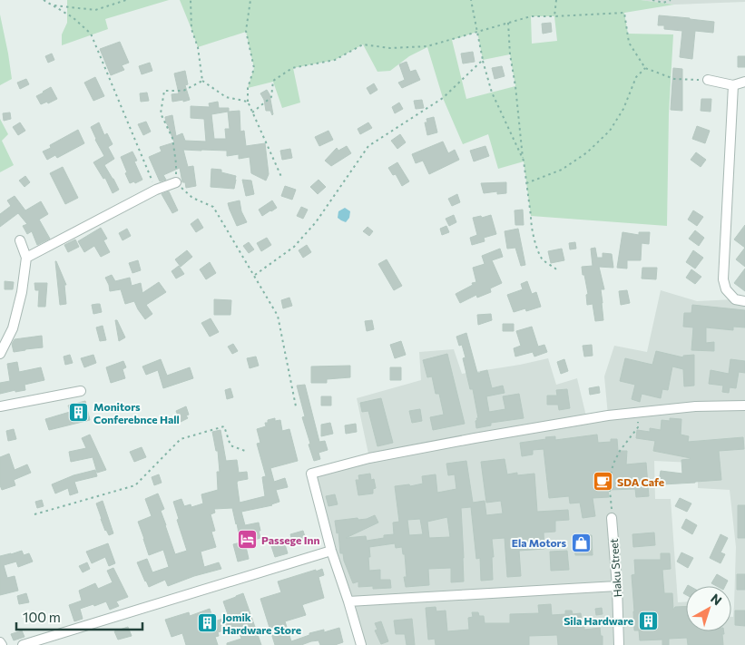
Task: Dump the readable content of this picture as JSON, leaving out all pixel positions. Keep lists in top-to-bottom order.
{
  "streets": {
    "street": ["Haku Street"]
  },
  "places": {
    "building": ["Monitors Conferebnce Hall", "Sila Hardware", "Jomik Hardware Store"],
    "cafe": ["SDA Cafe"],
    "hotel": ["Passege Inn"],
    "shop": ["Ela Motors"]
  },
  "scale_bar": "100 m",
  "north": "top right"
}
